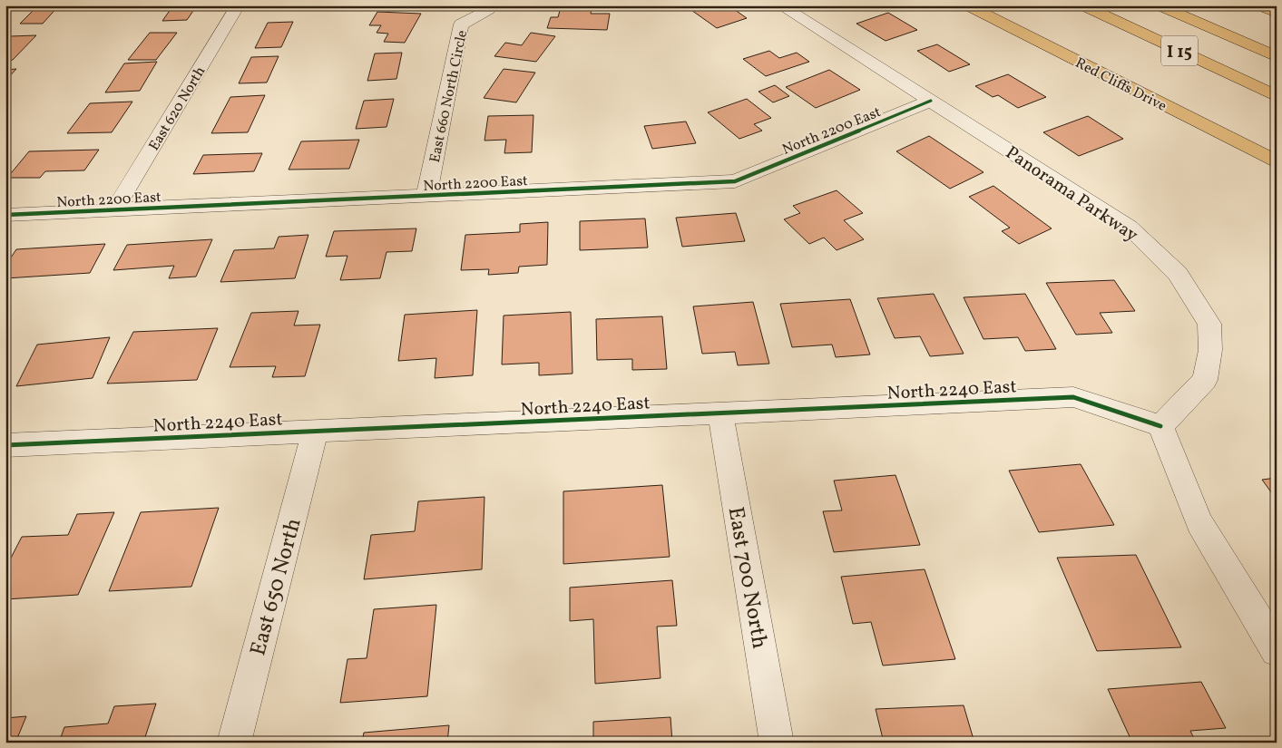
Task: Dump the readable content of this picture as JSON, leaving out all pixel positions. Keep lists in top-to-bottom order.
{
  "streets": {
    "main road": ["I 15", "Red Cliffs Drive"],
    "street": [
      "East 660 North Circle",
      "East 620 North",
      "North 2200 East",
      "Panorama Parkway",
      "North 2240 East",
      "East 700 North",
      "East 650 North"
    ]
  },
  "crossings": [
    ["East 660 North Circle", "North 2200 East"],
    ["East 620 North", "North 2200 East"],
    ["North 2200 East", "Panorama Parkway"],
    ["Panorama Parkway", "North 2240 East"],
    ["North 2240 East", "East 700 North"],
    ["North 2240 East", "East 650 North"]
  ]
}
